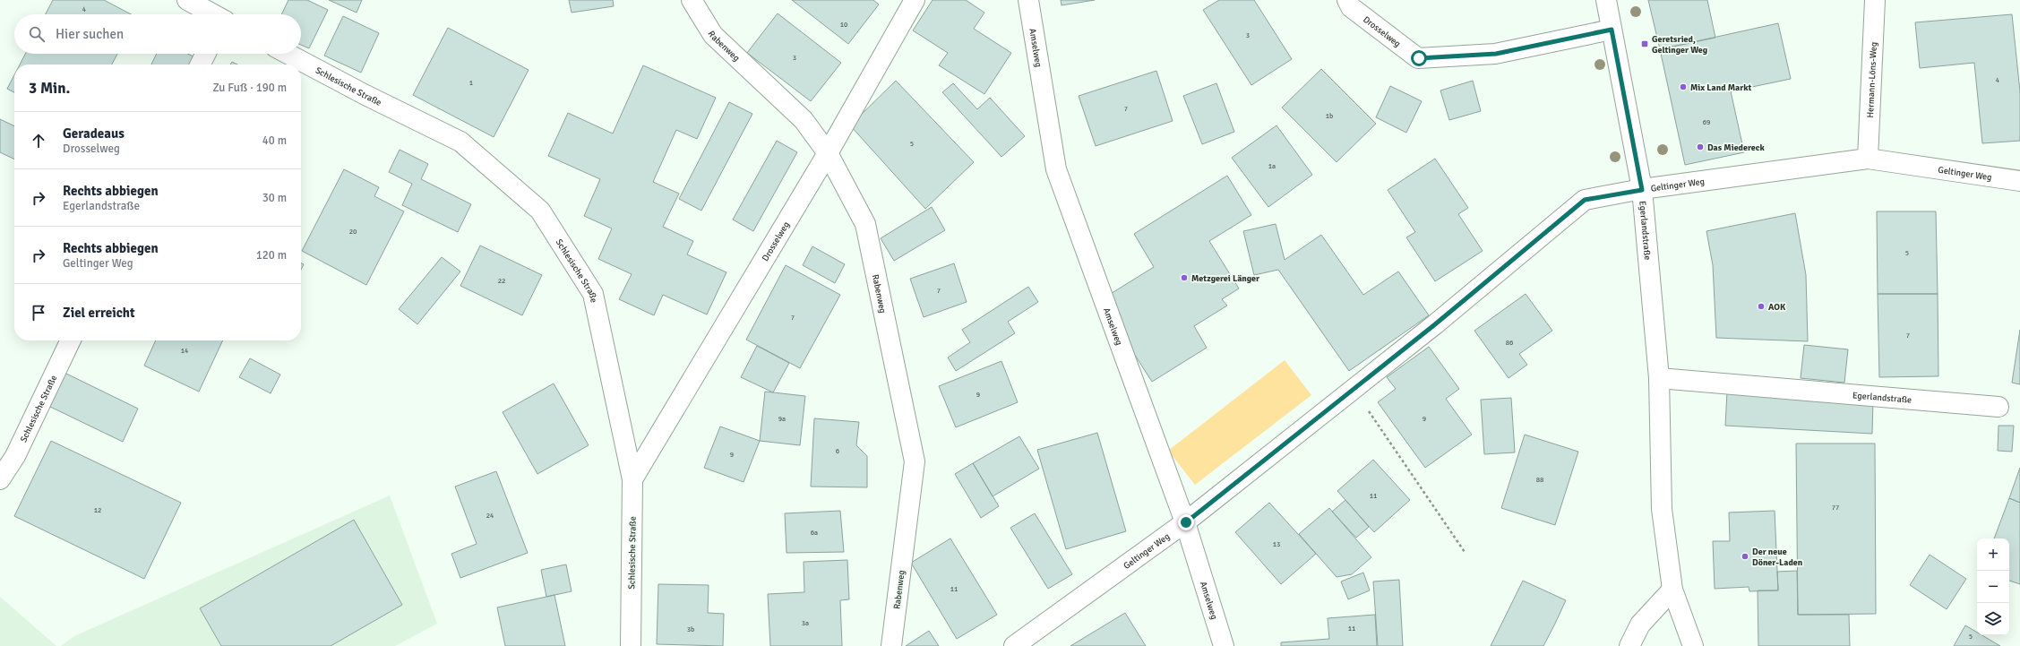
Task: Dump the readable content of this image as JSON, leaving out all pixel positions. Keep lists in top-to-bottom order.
{
  "streets": {
    "street": [
      "Drosselweg",
      "Rabenweg",
      "Amselweg",
      "Hermann-Löns-Weg",
      "Schlesische Straße",
      "Geltinger Weg",
      "Egerlandstraße"
    ]
  },
  "crossings": [
    ["Drosselweg", "Rabenweg"],
    ["Drosselweg", "Schlesische Straße"],
    ["Drosselweg", "Egerlandstraße"],
    ["Amselweg", "Geltinger Weg"],
    ["Hermann-Löns-Weg", "Geltinger Weg"],
    ["Geltinger Weg", "Egerlandstraße"]
  ],
  "places": {
    "transit": ["Geretsried, Geltinger Weg"],
    "other": [
      "Mix Land Markt",
      "Das Miedereck",
      "Metzgerei Länger",
      "AOK",
      "Der neue Döner-Laden"
    ]
  },
  "house_numbers": [
    "4",
    "10",
    "3",
    "3",
    "4",
    "1",
    "7",
    "1b",
    "69",
    "5",
    "1a",
    "20",
    "5",
    "22",
    "7",
    "7",
    "7",
    "86",
    "14",
    "9",
    "9a",
    "9",
    "6",
    "9",
    "88",
    "11",
    "77",
    "12",
    "24",
    "6a",
    "13",
    "11",
    "3a",
    "11",
    "3b",
    "5"
  ],
  "page": {
    "search": "Hier suchen",
    "heading": ["3 Min.", "Zu Fuß · 190 m"],
    "list": [
      ["Geradeaus", "Drosselweg", "40 m"],
      ["Rechts abbiegen", "Egerlandstraße", "30 m"],
      ["Rechts abbiegen", "Geltinger Weg", "120 m"],
      "Ziel erreicht"
    ],
    "map_buttons": ["+", "−"]
  }
}
